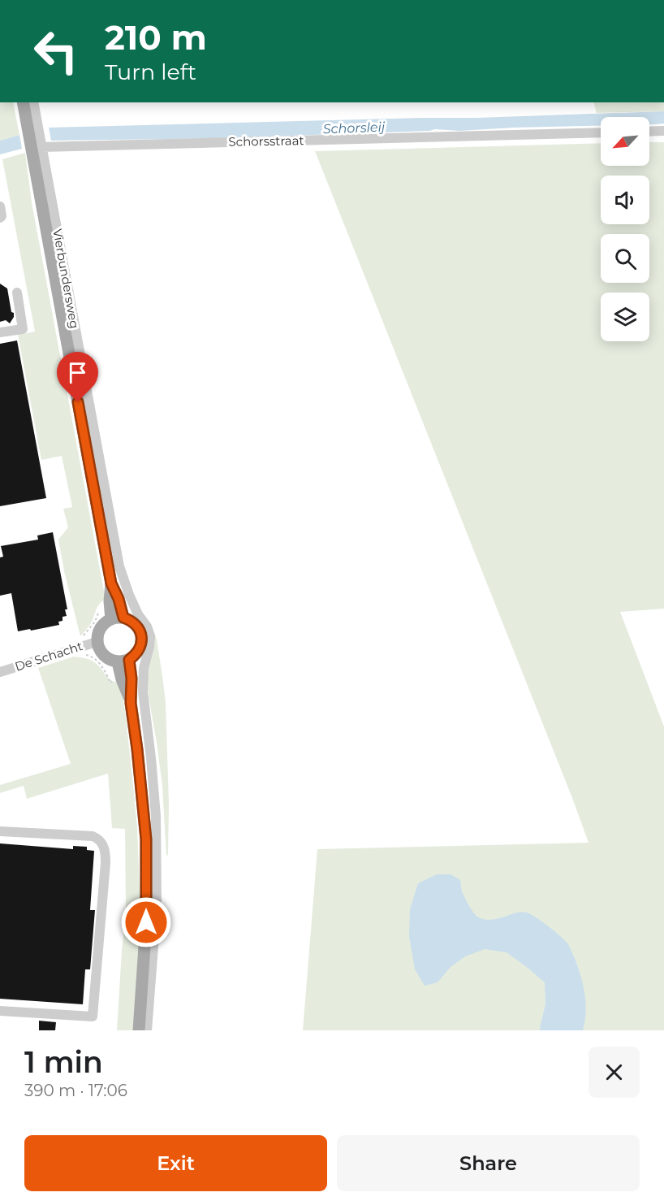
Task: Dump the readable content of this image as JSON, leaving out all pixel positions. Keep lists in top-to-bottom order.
{
  "streets": {
    "main road": ["Vierbundersweg"],
    "street": ["Schorsstraat", "De Schacht"]
  },
  "crossings": [
    ["Schorsstraat", "Vierbundersweg"],
    ["Vierbundersweg", "De Schacht"]
  ],
  "water": ["Schorsleij"],
  "north": "bottom left",
  "page": {
    "turn": ["210 m", "Turn left"],
    "heading": ["1 min", "390 m · 17:06"],
    "buttons": ["Exit", "Share"]
  }
}
